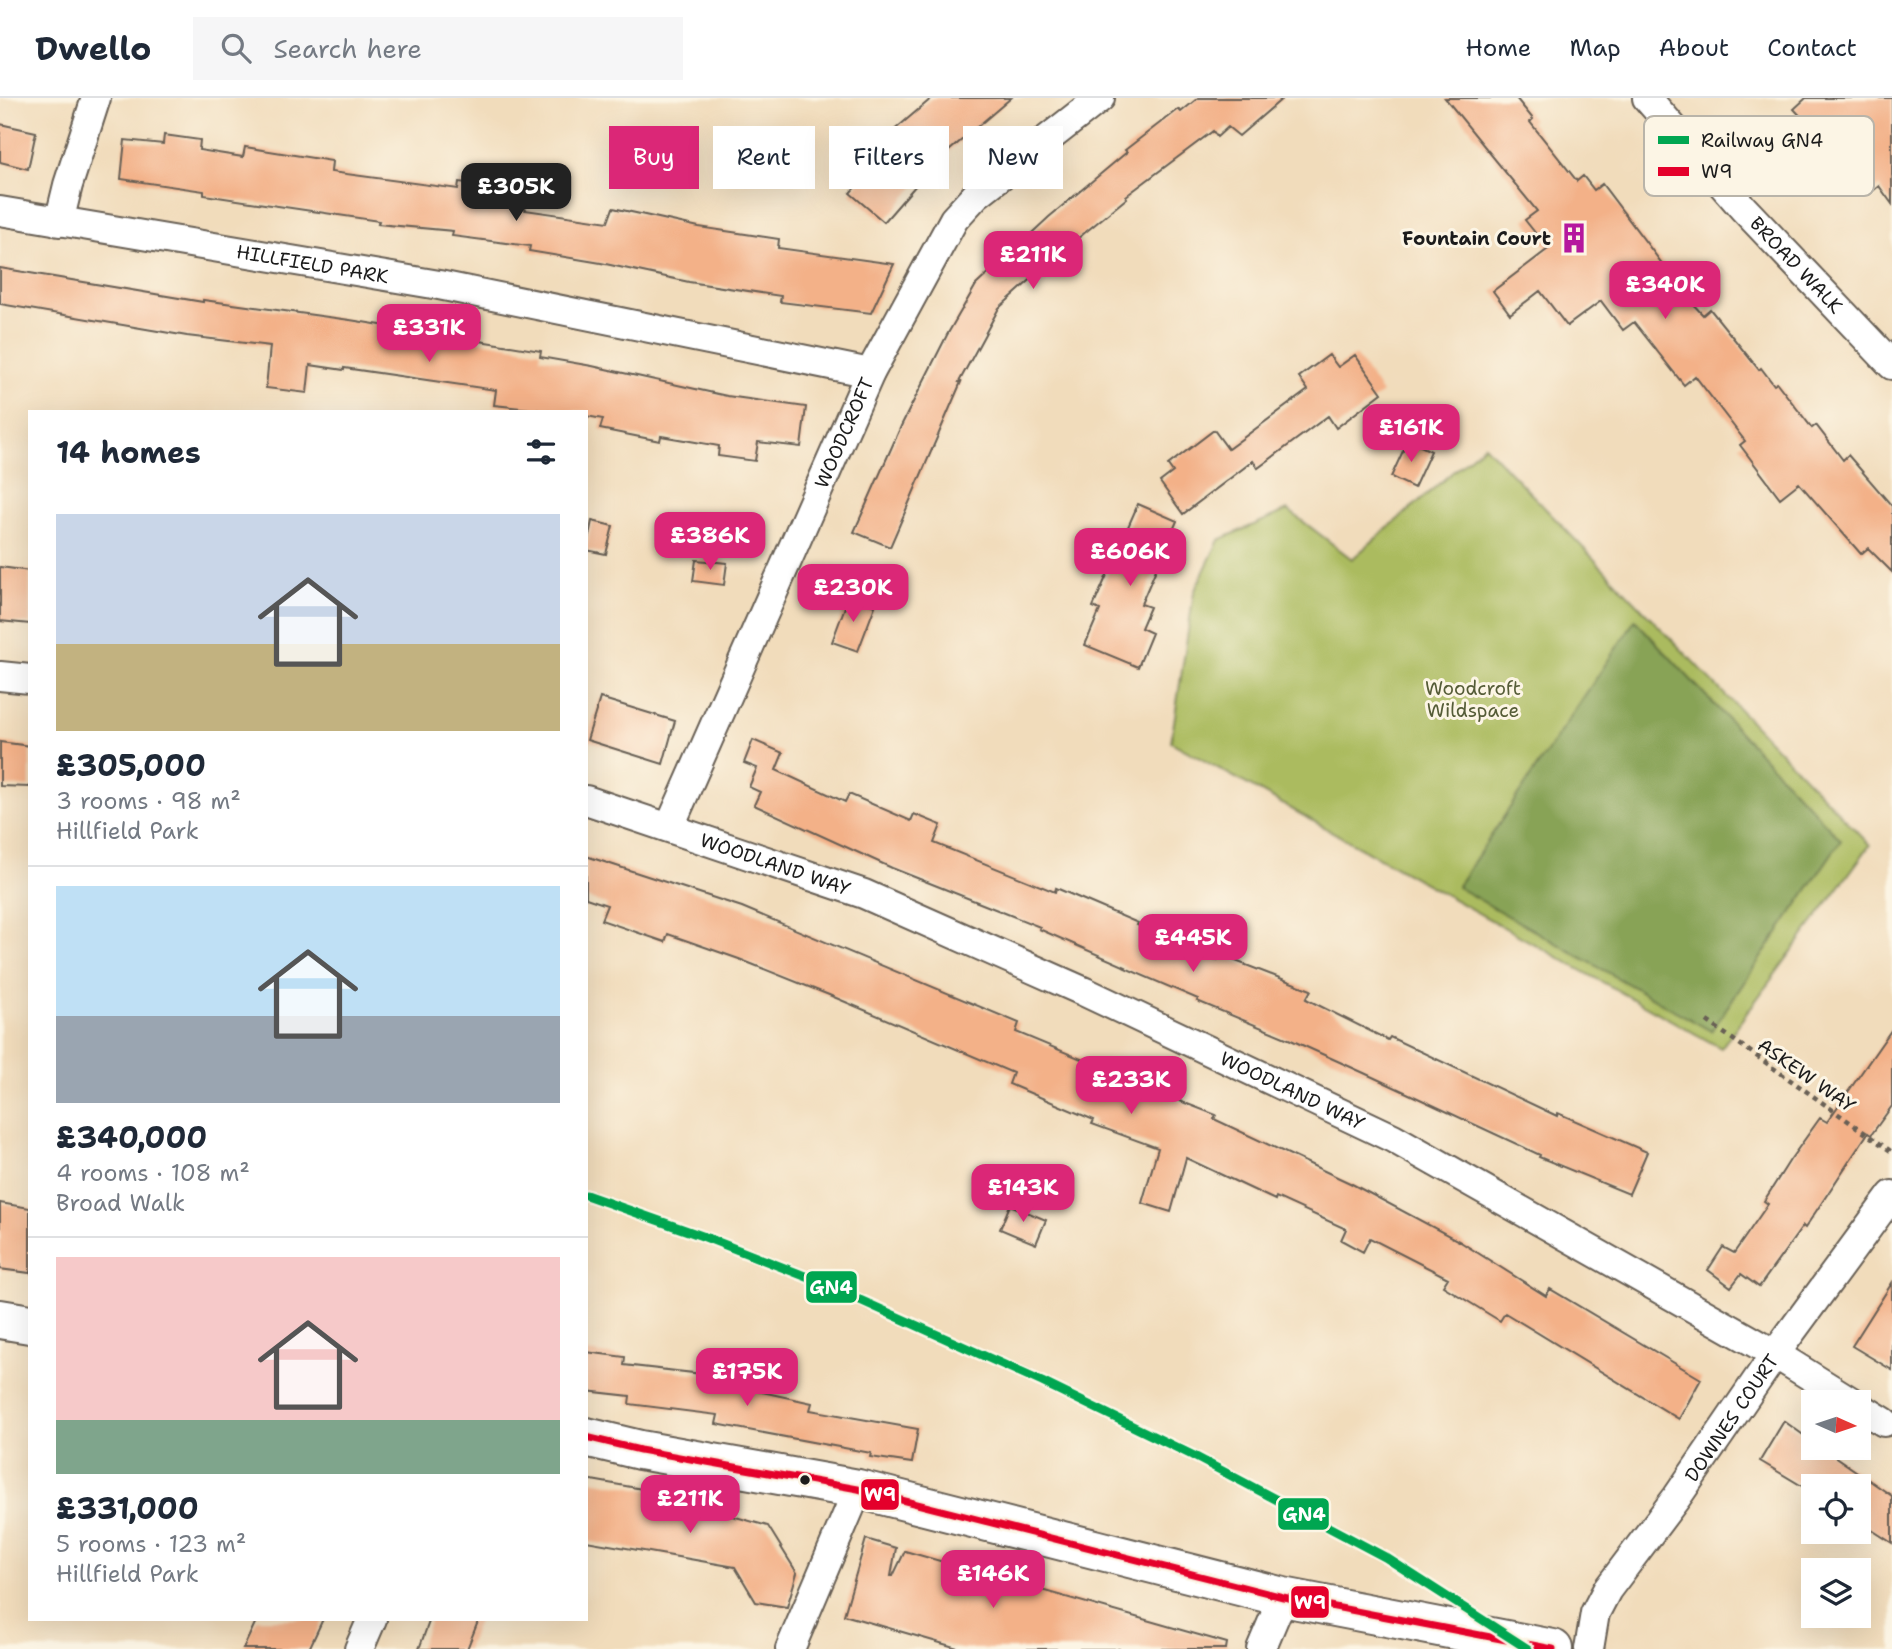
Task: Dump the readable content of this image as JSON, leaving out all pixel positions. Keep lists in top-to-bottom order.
{
  "streets": {
    "street": [
      "HILLFIELD PARK",
      "BROAD WALK",
      "WOODCROFT",
      "WOODLAND WAY",
      "DOWNES COURT"
    ],
    "path": ["ASKEW WAY"]
  },
  "crossings": [
    ["HILLFIELD PARK", "WOODCROFT"],
    ["WOODCROFT", "WOODLAND WAY"],
    ["WOODLAND WAY", "DOWNES COURT"]
  ],
  "parks": ["Woodcroft Wildspace"],
  "places": {
    "building": ["Fountain Court"]
  },
  "lines": ["rail line GN4", "transit line W9"],
  "legend": ["Railway GN4", "W9"],
  "north": "right",
  "page": {
    "header": "Dwello",
    "search": "Search here",
    "nav": [
      "Home",
      "Map",
      "About",
      "Contact"
    ],
    "chip": [
      "Buy",
      "Rent",
      "Filters",
      "New"
    ],
    "price": [
      "£305K",
      "£211K",
      "£340K",
      "£331K",
      "£161K",
      "£386K",
      "£606K",
      "£230K",
      "£445K",
      "£233K",
      "£143K",
      "£175K",
      "£211K",
      "£146K"
    ],
    "heading": "14 homes",
    "list": [
      {
        "name": "£305,000",
        "note": "3 rooms · 98 m² · Hillfield Park"
      },
      {
        "name": "£340,000",
        "note": "4 rooms · 108 m² · Broad Walk"
      },
      {
        "name": "£331,000",
        "note": "5 rooms · 123 m² · Hillfield Park"
      }
    ]
  }
}
